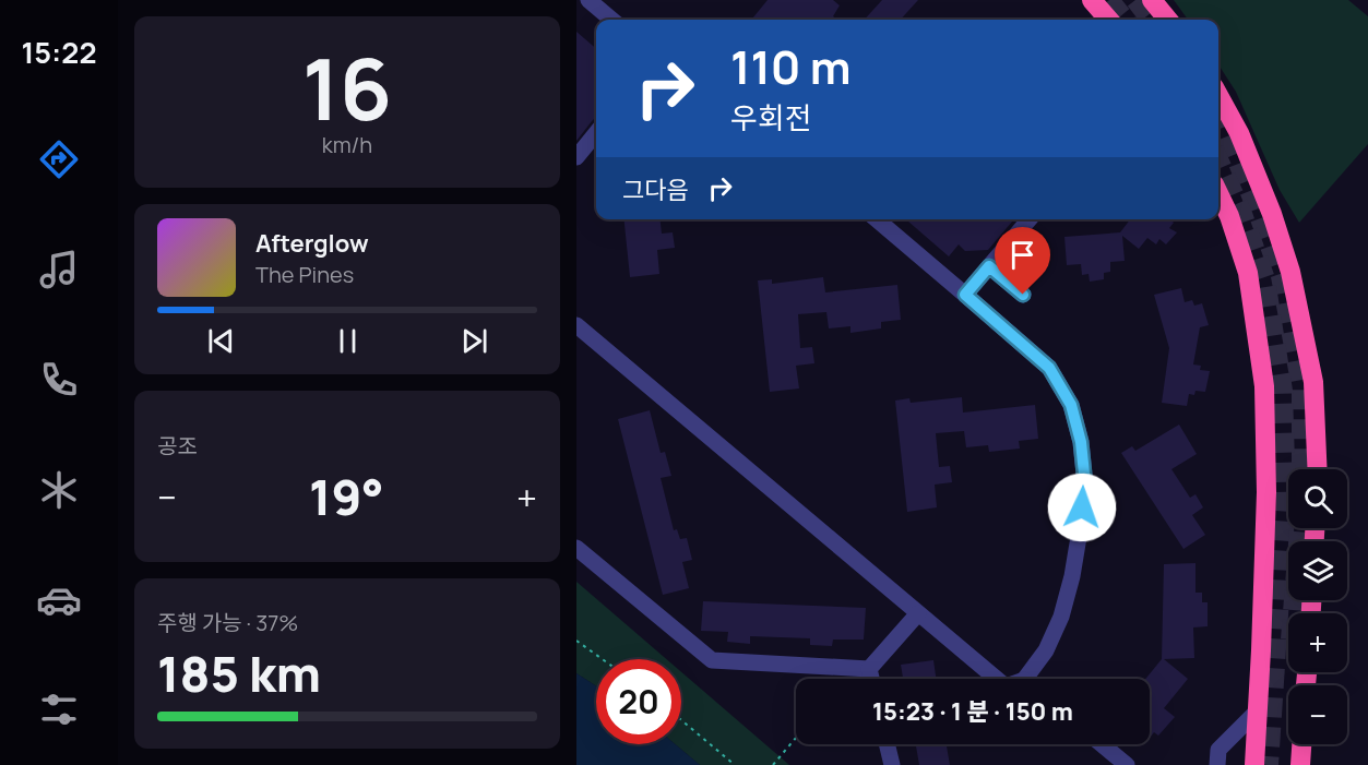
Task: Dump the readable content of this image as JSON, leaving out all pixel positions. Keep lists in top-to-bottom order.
{
  "page": {
    "tabs": "15:22",
    "tile": [
      ["16", "km/h"],
      "공조",
      ["주행 가능 · 37%", "185 km"]
    ],
    "turn": ["110 m", "우회전"],
    "then": "그다음",
    "song": ["Afterglow", "The Pines"],
    "map_buttons": ["+", "−"],
    "heat": ["−", "19°", "+"],
    "limit": "20",
    "trip": "15:23 · 1 분 · 150 m"
  }
}
